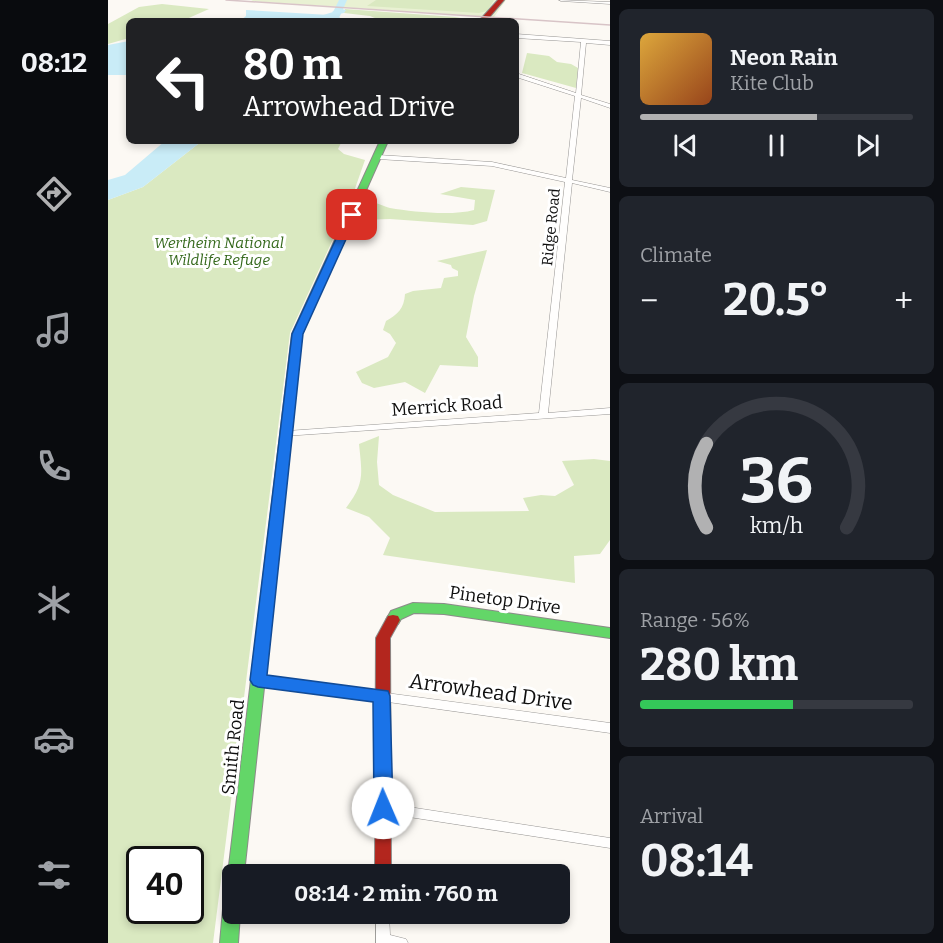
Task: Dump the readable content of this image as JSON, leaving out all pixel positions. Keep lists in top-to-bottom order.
{
  "streets": {
    "street": [
      "Ridge Road",
      "Merrick Road",
      "Pinetop Drive",
      "Arrowhead Drive",
      "Smith Road"
    ]
  },
  "crossings": [
    ["Ridge Road", "Merrick Road"],
    ["Merrick Road", "Smith Road"],
    ["Pinetop Drive", "Arrowhead Drive"],
    ["Arrowhead Drive", "Smith Road"]
  ],
  "parks": ["Wertheim National Wildlife Refuge"],
  "page": {
    "tabs": "08:12",
    "turn": ["80 m", "Arrowhead Drive"],
    "song": ["Neon Rain", "Kite Club"],
    "tile": [
      "Climate",
      ["Range · 56%", "280 km"],
      ["Arrival", "08:14"]
    ],
    "heat": ["−", "20.5°", "+"],
    "limit": "40",
    "trip": "08:14 · 2 min · 760 m",
    "gauge": ["36", "km/h"]
  }
}
